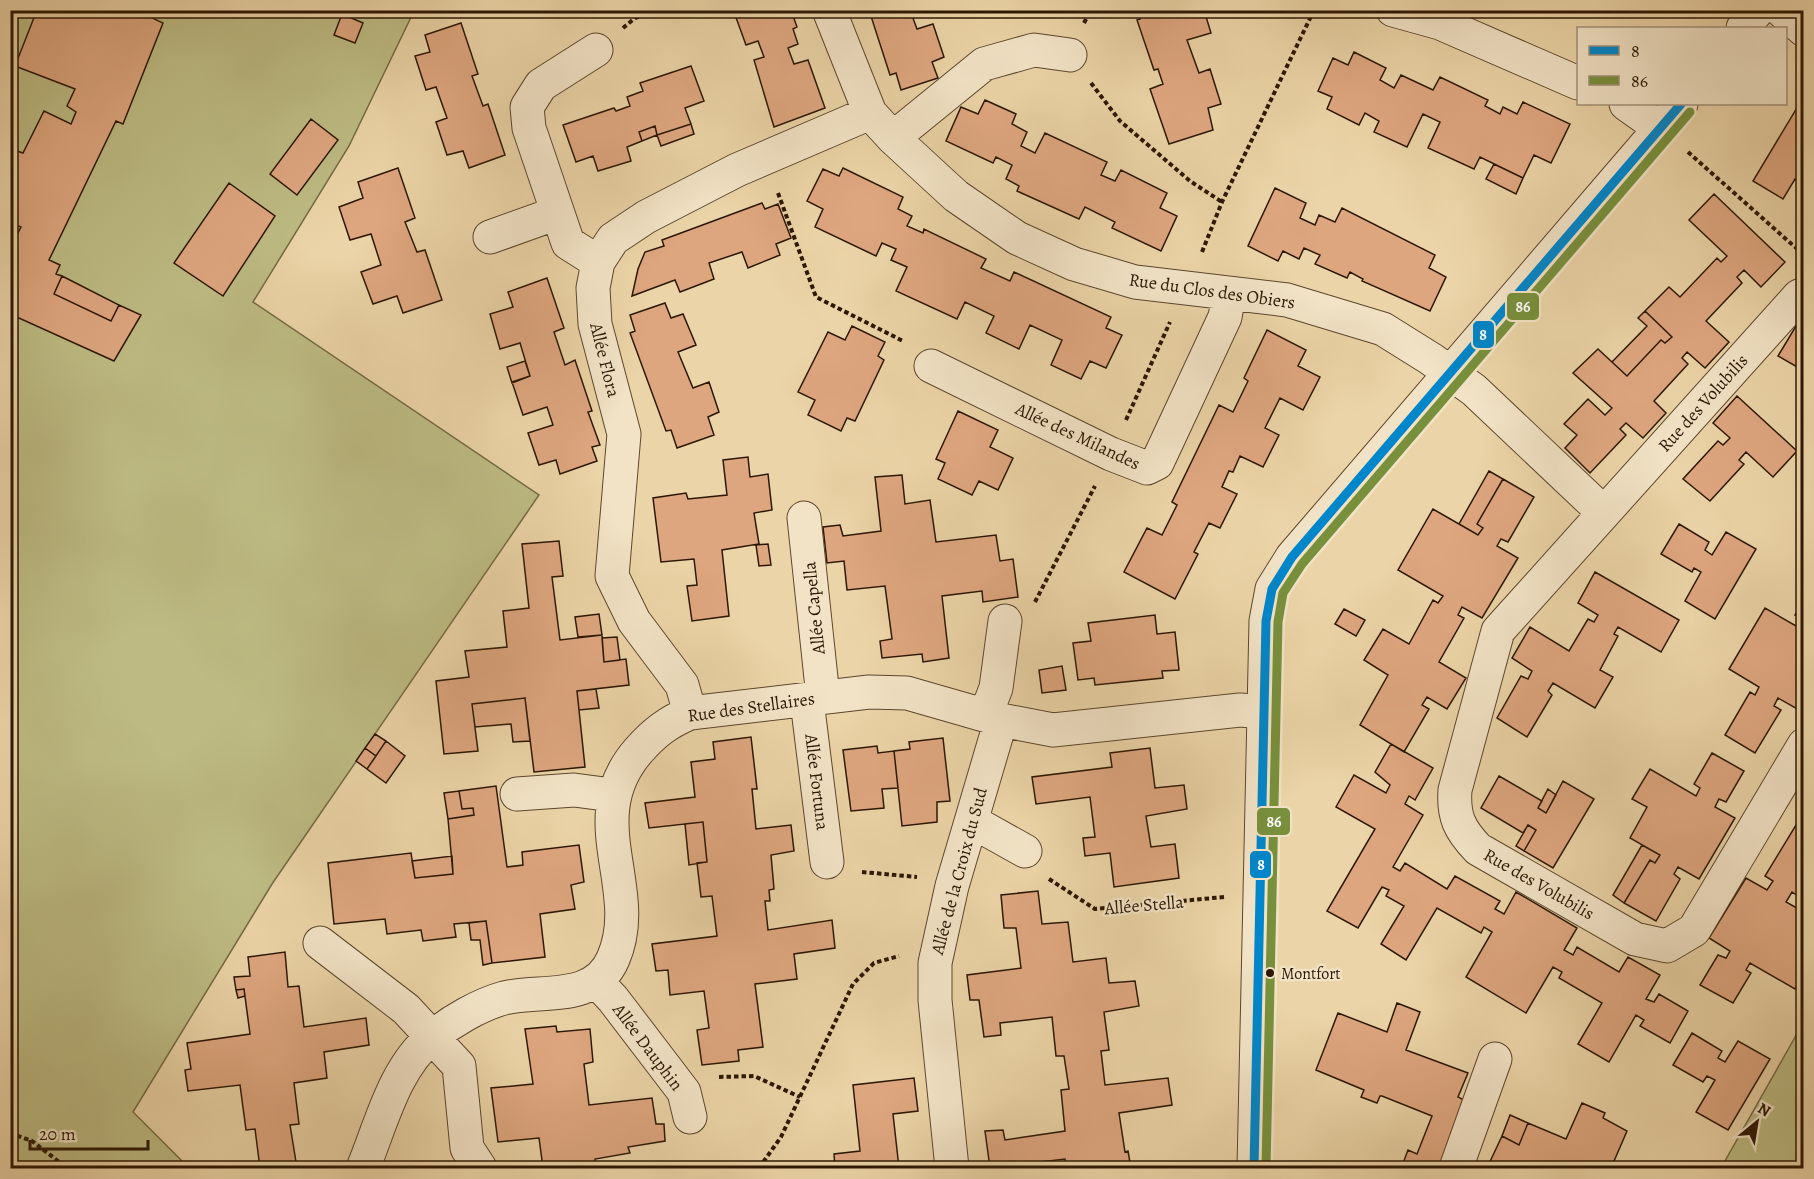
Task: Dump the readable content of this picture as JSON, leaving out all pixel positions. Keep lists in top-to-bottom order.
{
  "streets": {
    "street": [
      "Rue du Clos des Obiers",
      "Allée Flora",
      "Rue des Volubilis",
      "Allée des Milandes",
      "Allée Capella",
      "Rue des Stellaires",
      "Allée Fortuna",
      "Allée de la Croix du Sud",
      "Allée Dauphin"
    ],
    "path": ["Allée Stella"]
  },
  "crossings": [
    ["Rue du Clos des Obiers", "Allée Flora"],
    ["Rue du Clos des Obiers", "Allée des Milandes"],
    ["Allée Flora", "Rue des Stellaires"],
    ["Allée Capella", "Rue des Stellaires"],
    ["Allée Capella", "Allée Fortuna"],
    ["Rue des Stellaires", "Allée Fortuna"],
    ["Rue des Stellaires", "Allée de la Croix du Sud"],
    ["Rue des Stellaires", "Allée Dauphin"]
  ],
  "places": ["Montfort"],
  "lines": ["transit line 8", "transit line 86"],
  "legend": ["8", "86"],
  "scale_bar": "20 m",
  "north": "top right"
}
